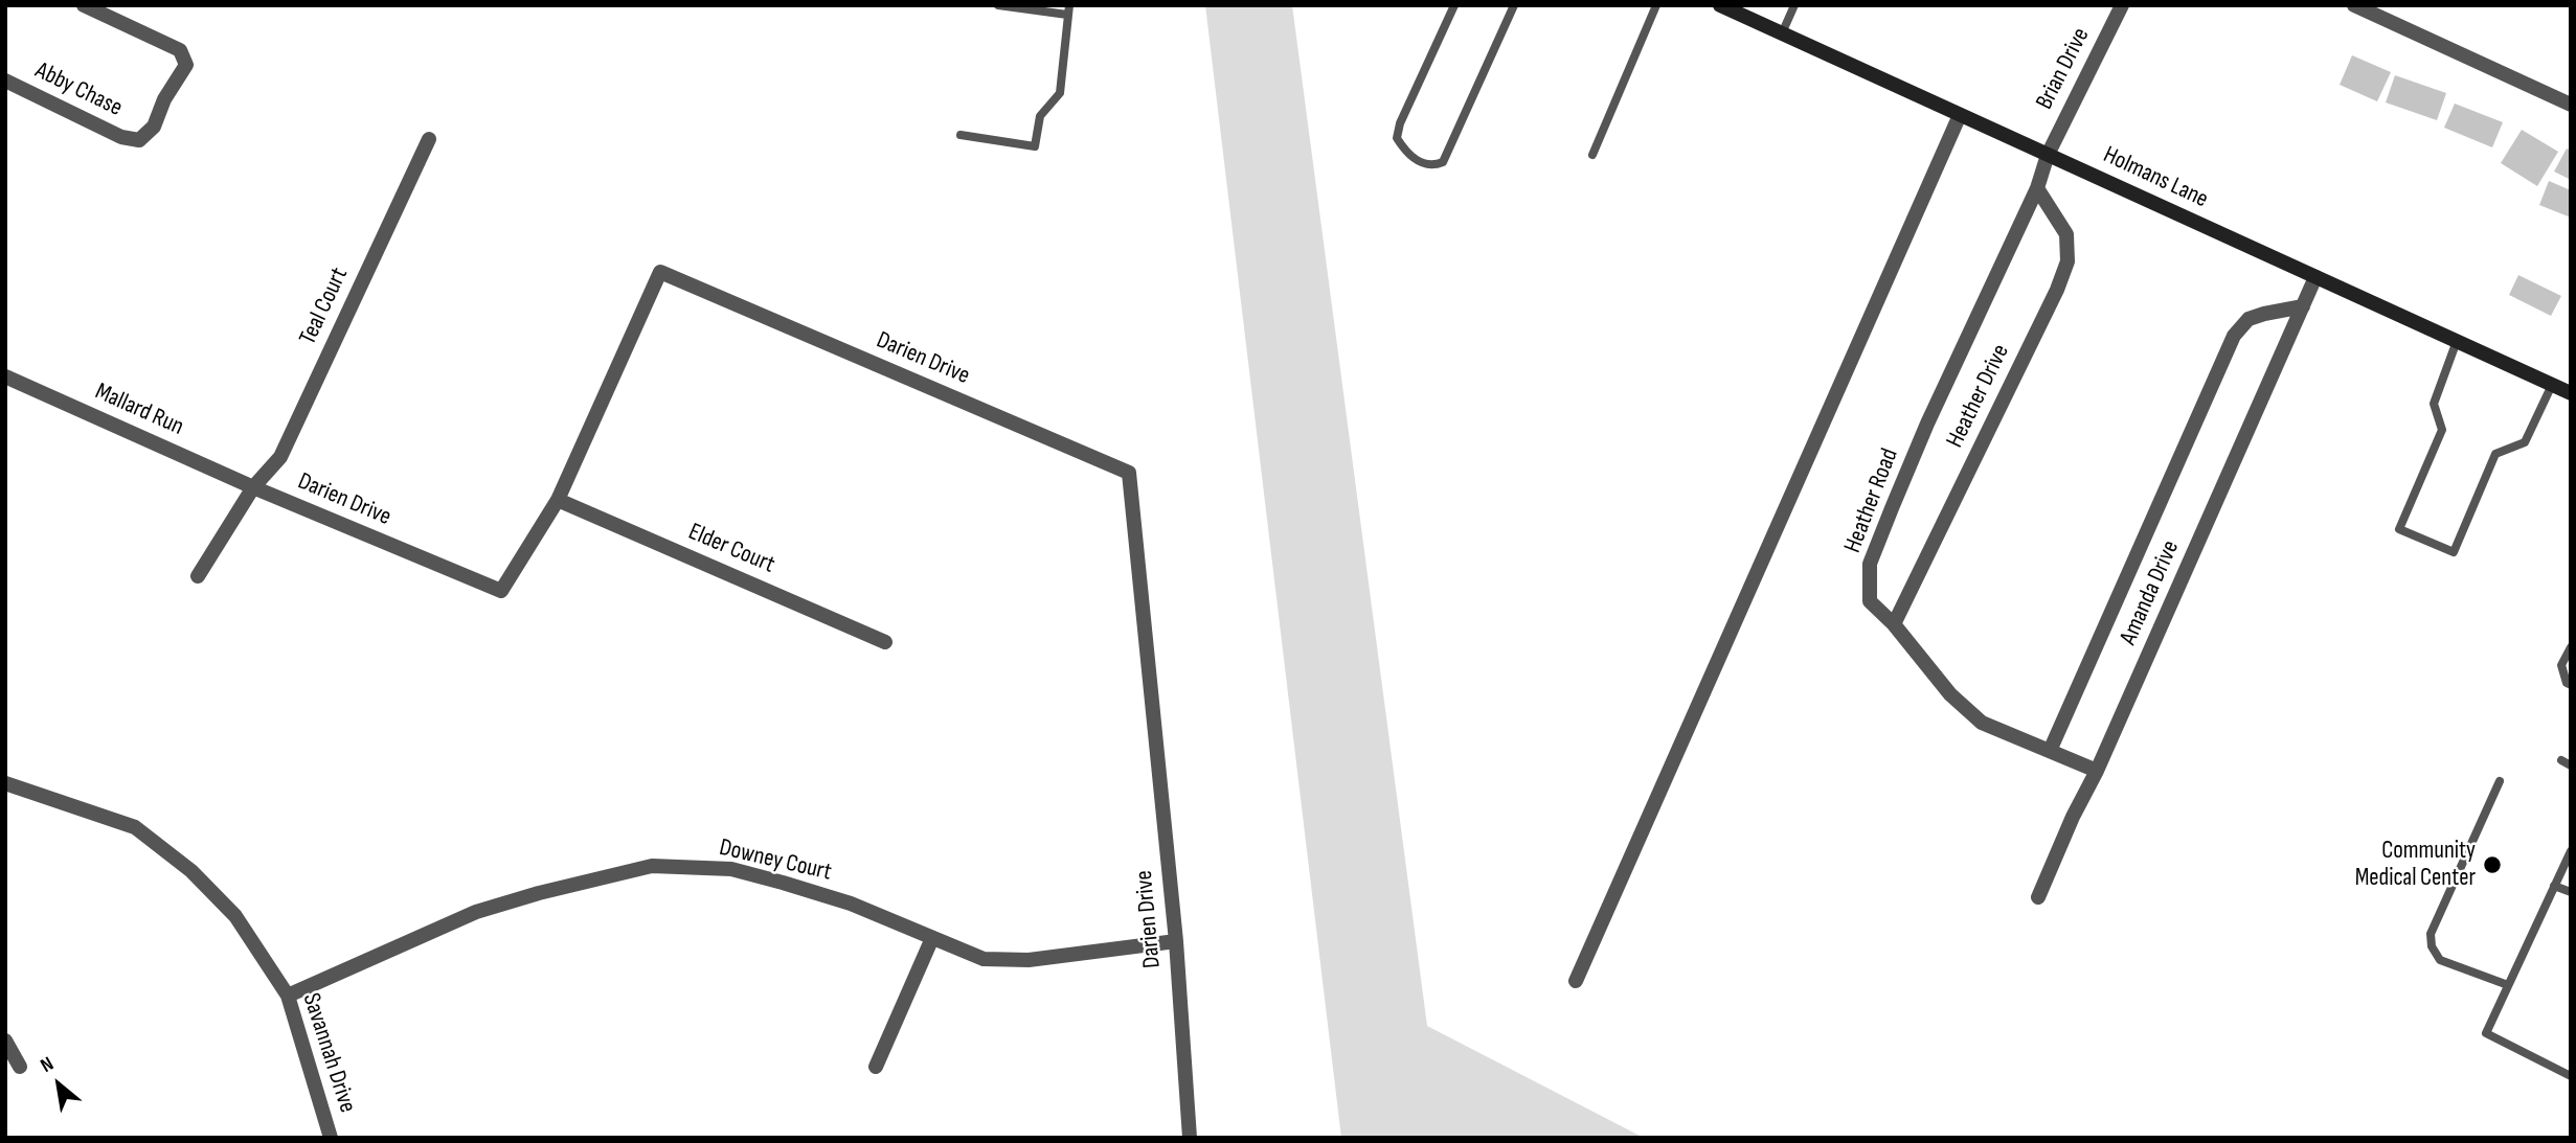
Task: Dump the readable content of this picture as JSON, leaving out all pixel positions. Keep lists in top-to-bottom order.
{
  "streets": {
    "main road": ["Holmans Lane"],
    "street": [
      "Brian Drive",
      "Abby Chase",
      "Teal Court",
      "Darien Drive",
      "Heather Drive",
      "Mallard Run",
      "Heather Road",
      "Elder Court",
      "Amanda Drive",
      "Downey Court",
      "Savannah Drive"
    ]
  },
  "crossings": [
    ["Brian Drive", "Holmans Lane"],
    ["Brian Drive", "Heather Road"],
    ["Holmans Lane", "Heather Road"],
    ["Holmans Lane", "Amanda Drive"],
    ["Teal Court", "Darien Drive"],
    ["Teal Court", "Mallard Run"],
    ["Darien Drive", "Mallard Run"],
    ["Darien Drive", "Elder Court"],
    ["Darien Drive", "Downey Court"],
    ["Heather Drive", "Heather Road"],
    ["Heather Road", "Amanda Drive"],
    ["Downey Court", "Savannah Drive"]
  ],
  "places": ["Community Medical Center"],
  "north": "top left"
}
